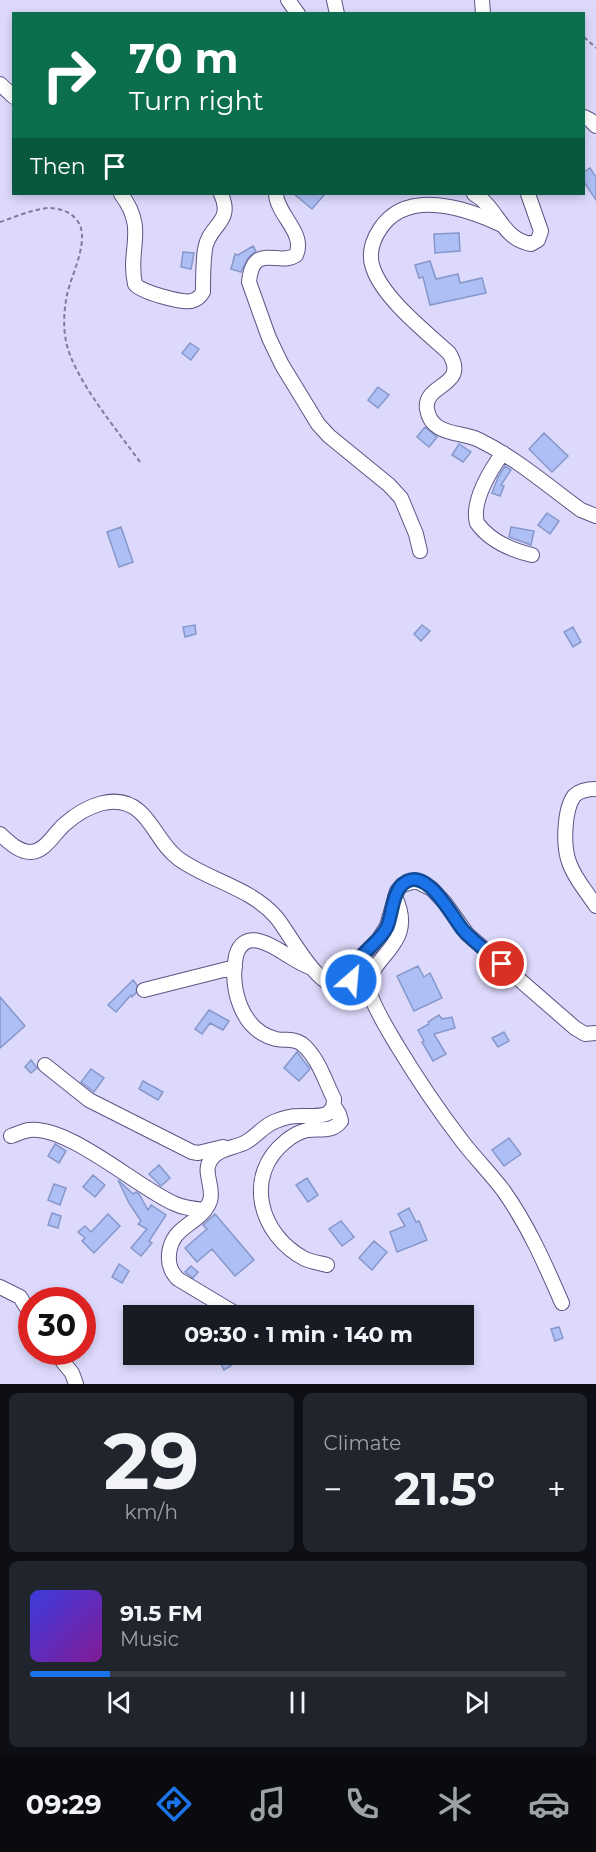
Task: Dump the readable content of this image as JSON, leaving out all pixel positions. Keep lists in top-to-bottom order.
{
  "page": {
    "turn": ["70 m", "Turn right"],
    "then": "Then",
    "limit": "30",
    "trip": "09:30 · 1 min · 140 m",
    "tile": [
      ["29", "km/h"],
      "Climate"
    ],
    "heat": ["−", "21.5°", "+"],
    "song": ["91.5 FM", "Music"],
    "tabs": "09:29"
  }
}
